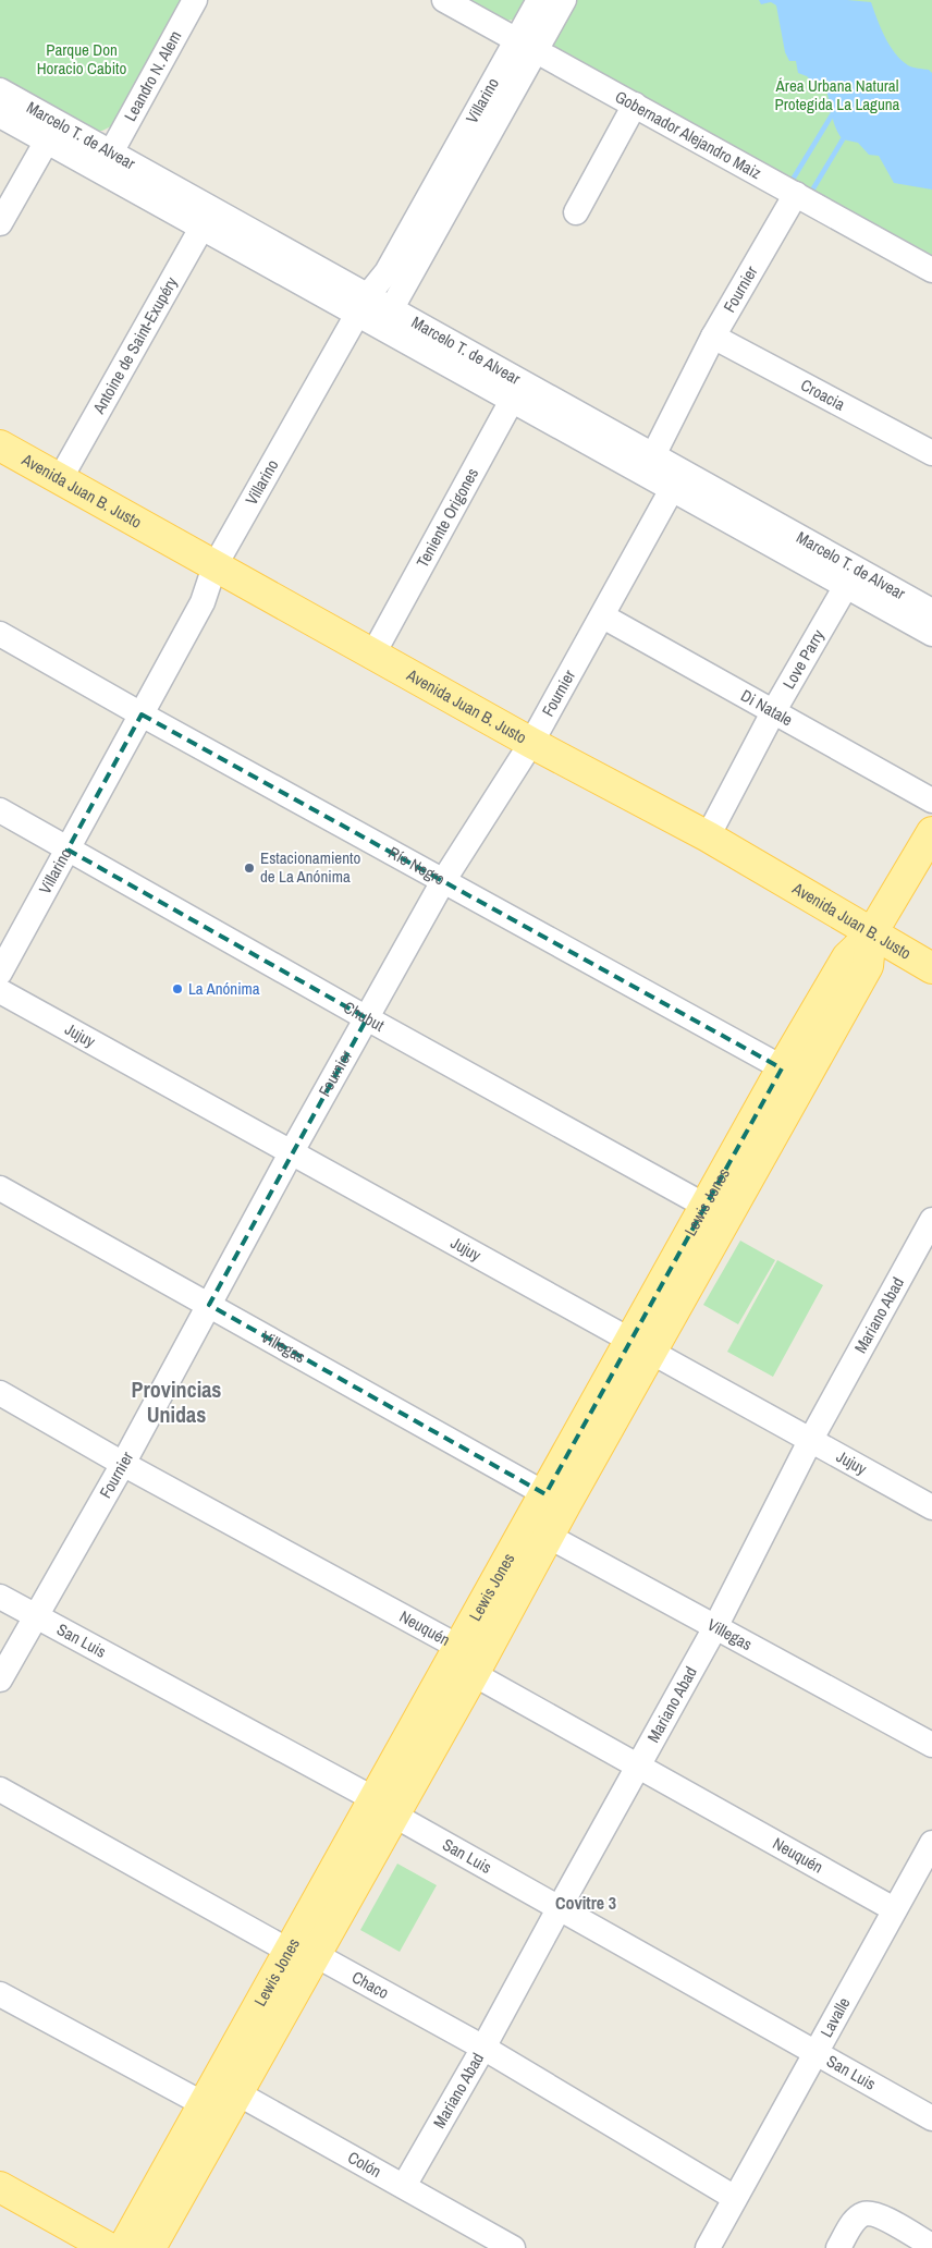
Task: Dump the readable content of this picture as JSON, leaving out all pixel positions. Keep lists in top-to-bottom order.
{
  "streets": {
    "main road": ["Avenida Juan B. Justo", "Lewis Jones"],
    "street": [
      "Leandro N. Alem",
      "Villarino",
      "Gobernador Alejandro Maiz",
      "Marcelo T. de Alvear",
      "Fournier",
      "Antoine de Saint-Exupéry",
      "Croacia",
      "Teniente Origones",
      "Love Parry",
      "Di Natale",
      "Río Negro",
      "Chubut",
      "Jujuy",
      "Mariano Abad",
      "Villegas",
      "Neuquén",
      "San Luis",
      "Chaco",
      "Lavalle",
      "Colón"
    ]
  },
  "crossings": [
    ["Leandro N. Alem", "Marcelo T. de Alvear"],
    ["Villarino", "Gobernador Alejandro Maiz"],
    ["Villarino", "Marcelo T. de Alvear"],
    ["Villarino", "Avenida Juan B. Justo"],
    ["Villarino", "Río Negro"],
    ["Villarino", "Chubut"],
    ["Gobernador Alejandro Maiz", "Fournier"],
    ["Marcelo T. de Alvear", "Fournier"],
    ["Marcelo T. de Alvear", "Antoine de Saint-Exupéry"],
    ["Marcelo T. de Alvear", "Teniente Origones"],
    ["Marcelo T. de Alvear", "Love Parry"],
    ["Fournier", "Croacia"],
    ["Fournier", "Avenida Juan B. Justo"],
    ["Fournier", "Di Natale"],
    ["Fournier", "Río Negro"],
    ["Fournier", "Chubut"],
    ["Fournier", "Jujuy"],
    ["Fournier", "Villegas"],
    ["Fournier", "Neuquén"],
    ["Fournier", "San Luis"],
    ["Antoine de Saint-Exupéry", "Avenida Juan B. Justo"],
    ["Avenida Juan B. Justo", "Teniente Origones"],
    ["Avenida Juan B. Justo", "Love Parry"],
    ["Avenida Juan B. Justo", "Lewis Jones"],
    ["Love Parry", "Di Natale"],
    ["Río Negro", "Lewis Jones"],
    ["Chubut", "Lewis Jones"],
    ["Jujuy", "Lewis Jones"],
    ["Jujuy", "Mariano Abad"],
    ["Lewis Jones", "Villegas"],
    ["Lewis Jones", "Neuquén"],
    ["Lewis Jones", "San Luis"],
    ["Lewis Jones", "Chaco"],
    ["Lewis Jones", "Colón"],
    ["Mariano Abad", "Villegas"],
    ["Mariano Abad", "Neuquén"],
    ["Mariano Abad", "San Luis"],
    ["Mariano Abad", "Chaco"],
    ["Mariano Abad", "Colón"],
    ["Neuquén", "Lavalle"],
    ["San Luis", "Lavalle"],
    ["Chaco", "Lavalle"]
  ],
  "districts": ["Provincias Unidas", "Covitre 3"],
  "parks": ["Parque Don Horacio Cabito", "Área Urbana Natural Protegida La Laguna"],
  "places": ["Estacionamiento de La Anónima", "La Anónima"]
}
